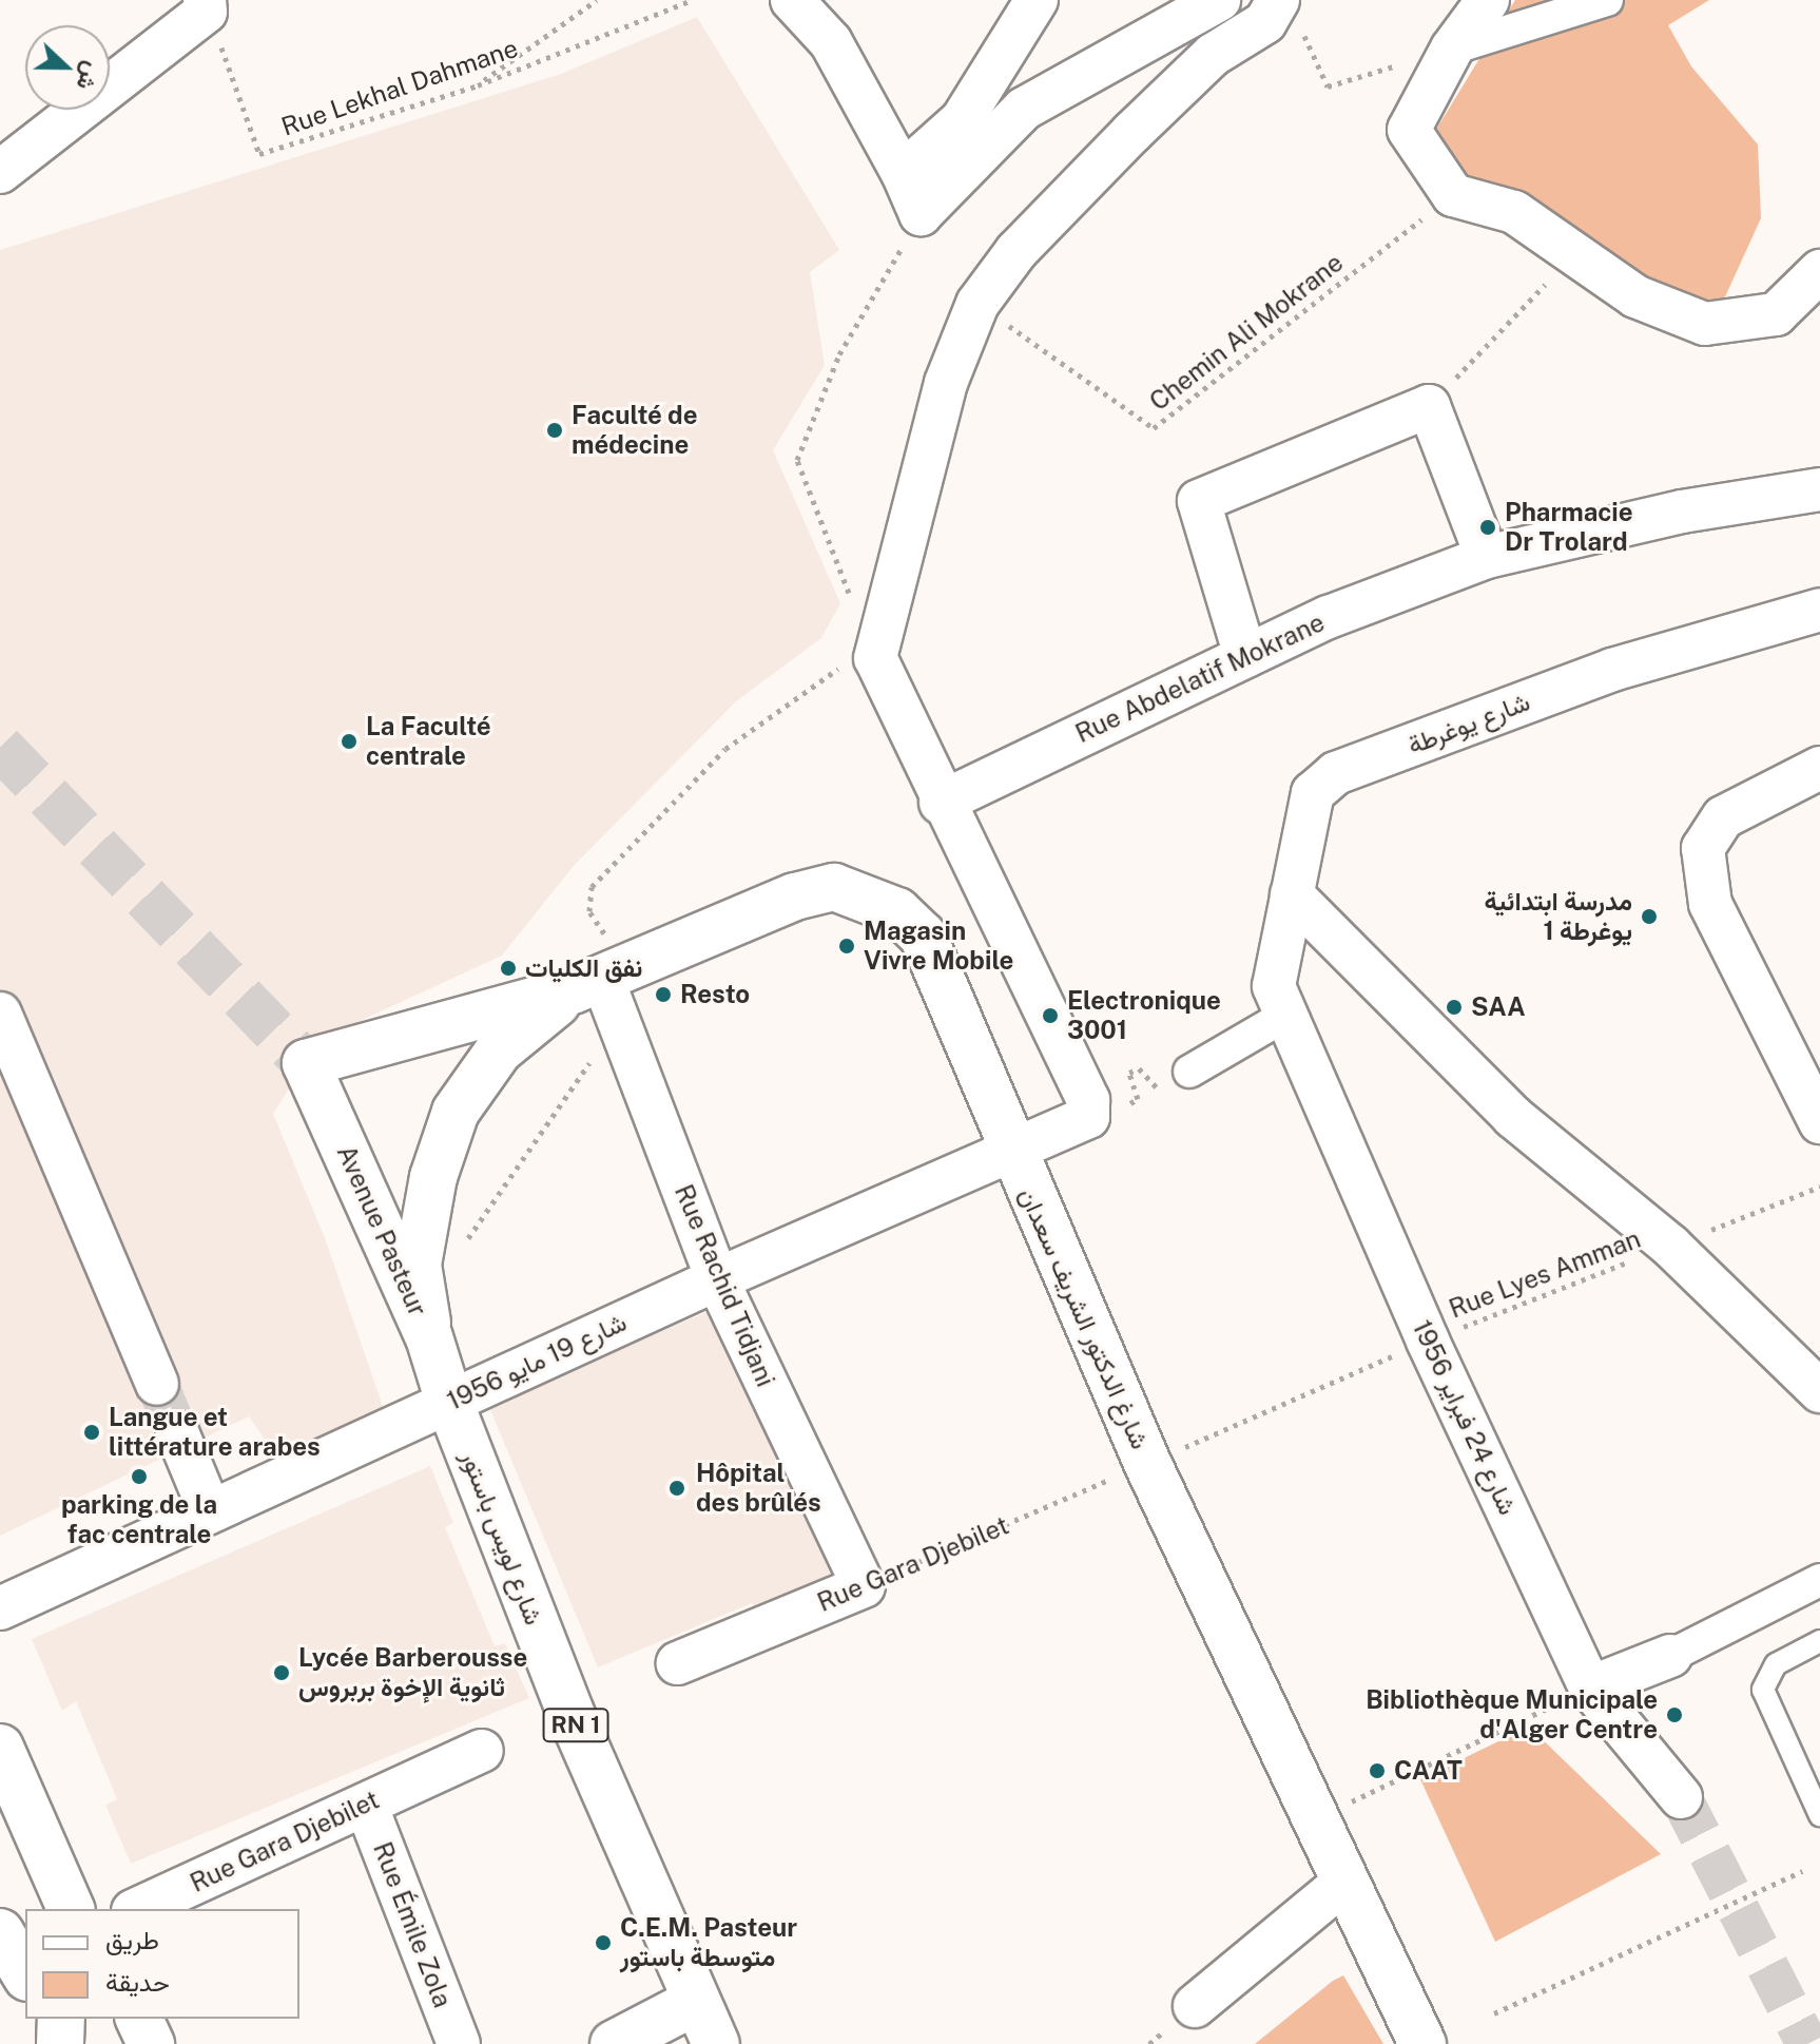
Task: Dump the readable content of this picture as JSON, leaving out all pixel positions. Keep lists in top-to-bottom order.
{
  "streets": {
    "main road": [
      "Avenue Pasteur",
      "شارغ الدكتور الشريف سعدان",
      "شارع لويس باستور",
      "RN 1"
    ],
    "street": [
      "Rue Abdelatif Mokrane",
      "شارع يوغرطة",
      "Rue Rachid Tidjani",
      "شارع 19 مايو 1956",
      "شارع 24 فبراير 1956",
      "Rue Gara Djebilet",
      "Rue Émile Zola"
    ],
    "path": ["Rue Lekhal Dahmane", "Chemin Ali Mokrane", "Rue Lyes Amman"]
  },
  "crossings": [
    ["Rue Abdelatif Mokrane", "شارع 19 مايو 1956"],
    ["شارع يوغرطة", "شارع 24 فبراير 1956"],
    ["Avenue Pasteur", "شارغ الدكتور الشريف سعدان"],
    ["Avenue Pasteur", "شارع 19 مايو 1956"],
    ["Avenue Pasteur", "شارع لويس باستور"],
    ["Rue Lyes Amman", "شارغ الدكتور الشريف سعدان"],
    ["Rue Lyes Amman", "شارع 24 فبراير 1956"],
    ["Rue Lyes Amman", "Rue Gara Djebilet"],
    ["Rue Rachid Tidjani", "شارغ الدكتور الشريف سعدان"],
    ["Rue Rachid Tidjani", "شارع 19 مايو 1956"],
    ["Rue Rachid Tidjani", "Rue Gara Djebilet"],
    ["شارغ الدكتور الشريف سعدان", "شارع 19 مايو 1956"],
    ["شارغ الدكتور الشريف سعدان", "Rue Gara Djebilet"],
    ["شارع 19 مايو 1956", "شارع لويس باستور"],
    ["Rue Gara Djebilet", "Rue Émile Zola"]
  ],
  "places": [
    "Faculté de médecine",
    "Pharmacie Dr Trolard",
    "La Faculté centrale",
    "مدرسة ابتدائية يوغرطة 1",
    "Magasin Vivre Mobile",
    "نفق الكليات",
    "Resto",
    "SAA",
    "Electronique 3001",
    "Langue et littérature arabes",
    "parking de la fac centrale",
    "Hôpital des brûlés",
    "Lycée Barberousse ثانوية الإخوة بربروس",
    "Bibliothèque Municipale d'Alger Centre",
    "CAAT",
    "C.E.M. Pasteur متوسطة باستور"
  ],
  "legend": ["طريق", "حديقة"],
  "north": "right"
}
